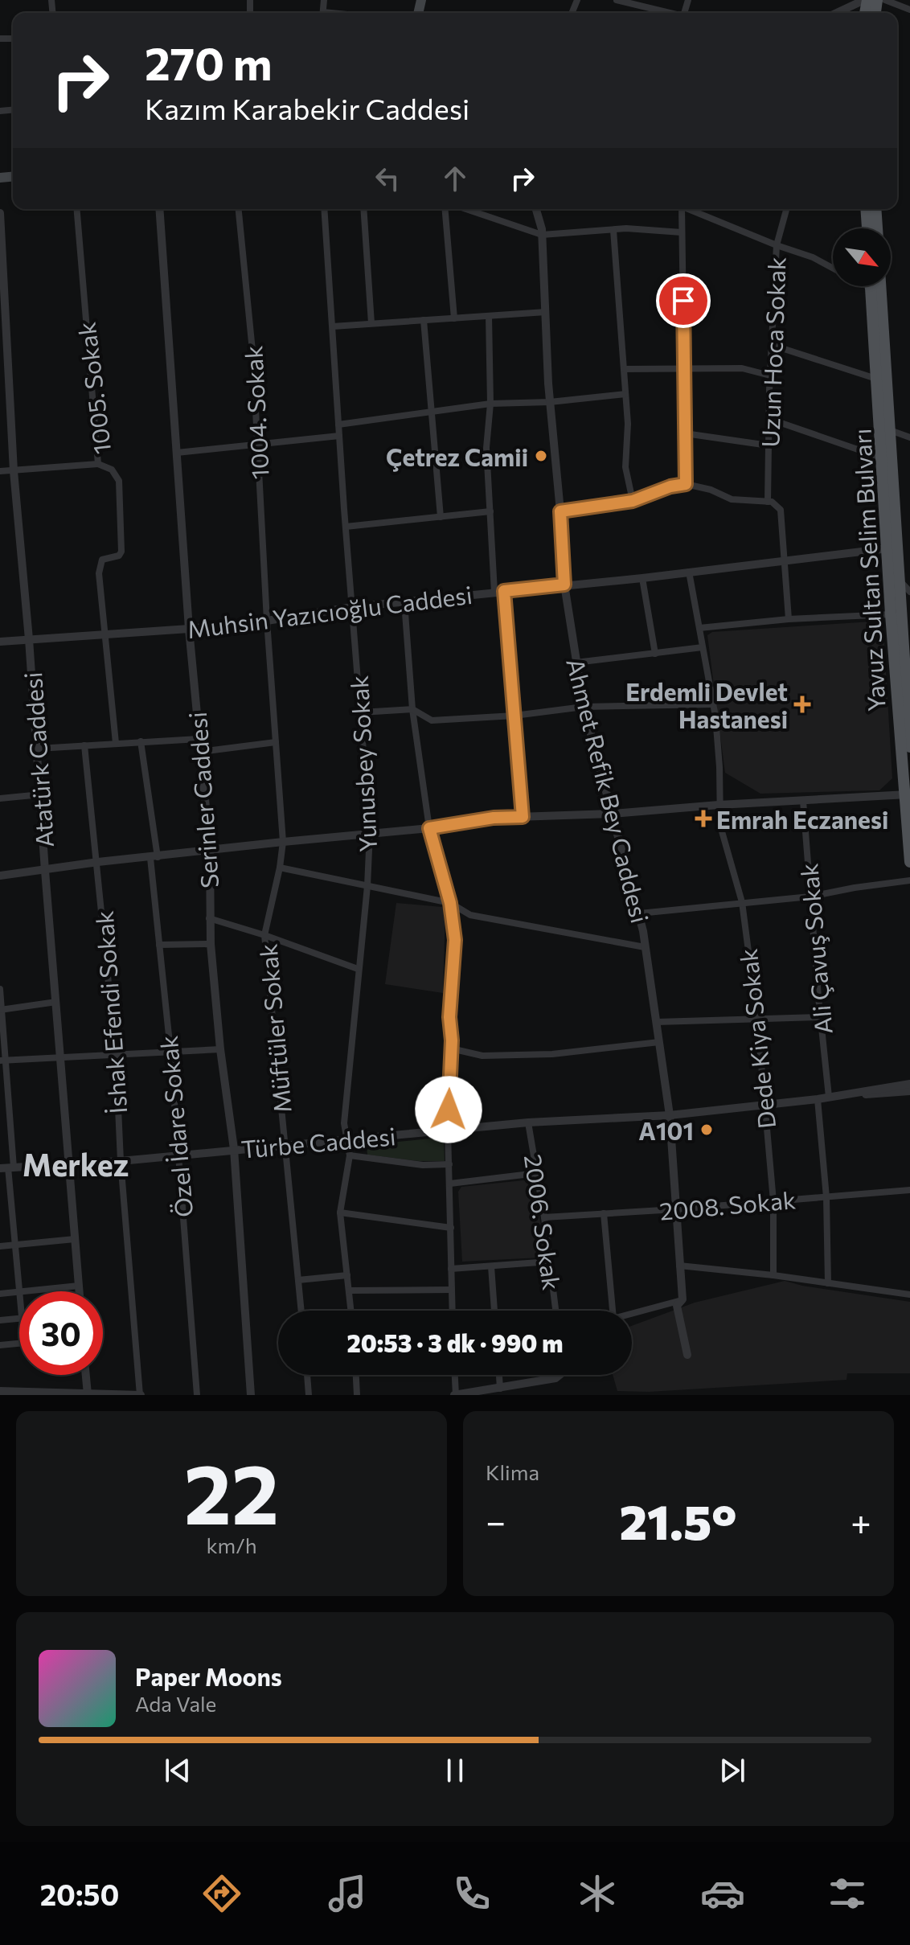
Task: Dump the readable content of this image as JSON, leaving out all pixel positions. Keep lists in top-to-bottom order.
{
  "streets": {
    "main road": ["Yavuz Sultan Selim Bulvarı"],
    "street": [
      "Uzun Hoca Sokak",
      "1005. Sokak",
      "1004. Sokak",
      "Muhsin Yazıcıoğlu Caddesi",
      "Atatürk Caddesi",
      "Yunusbey Sokak",
      "Ahmet Refik Bey Caddesi",
      "Serinler Caddesi",
      "Ali Çavuş Sokak",
      "İshak Efendi Sokak",
      "Müftüler Sokak",
      "Dede Kiya Sokak",
      "Özel İdare Sokak",
      "Türbe Caddesi",
      "2008. Sokak",
      "2006. Sokak"
    ]
  },
  "crossings": [
    ["1005. Sokak", "Muhsin Yazıcıoğlu Caddesi"],
    ["1004. Sokak", "Muhsin Yazıcıoğlu Caddesi"],
    ["1004. Sokak", "Müftüler Sokak"],
    ["Yavuz Sultan Selim Bulvarı", "Muhsin Yazıcıoğlu Caddesi"],
    ["Muhsin Yazıcıoğlu Caddesi", "Atatürk Caddesi"],
    ["Muhsin Yazıcıoğlu Caddesi", "Yunusbey Sokak"],
    ["Muhsin Yazıcıoğlu Caddesi", "Ahmet Refik Bey Caddesi"],
    ["Muhsin Yazıcıoğlu Caddesi", "Serinler Caddesi"],
    ["Muhsin Yazıcıoğlu Caddesi", "Müftüler Sokak"],
    ["Muhsin Yazıcıoğlu Caddesi", "Dede Kiya Sokak"],
    ["Atatürk Caddesi", "Türbe Caddesi"],
    ["Yunusbey Sokak", "Türbe Caddesi"],
    ["Ahmet Refik Bey Caddesi", "Türbe Caddesi"],
    ["Ahmet Refik Bey Caddesi", "2008. Sokak"],
    ["Serinler Caddesi", "Türbe Caddesi"],
    ["Ali Çavuş Sokak", "Türbe Caddesi"],
    ["İshak Efendi Sokak", "Türbe Caddesi"],
    ["Müftüler Sokak", "Türbe Caddesi"],
    ["Dede Kiya Sokak", "Türbe Caddesi"],
    ["Dede Kiya Sokak", "2008. Sokak"],
    ["Özel İdare Sokak", "Türbe Caddesi"],
    ["Türbe Caddesi", "2006. Sokak"],
    ["2008. Sokak", "2006. Sokak"]
  ],
  "districts": ["Merkez"],
  "places": {
    "other": ["Çetrez Camii", "A101"],
    "health": ["Erdemli Devlet Hastanesi", "Emrah Eczanesi"]
  },
  "north": "bottom right",
  "page": {
    "turn": ["270 m", "Kazım Karabekir Caddesi"],
    "limit": "30",
    "trip": "20:53 · 3 dk · 990 m",
    "tile": [
      ["22", "km/h"],
      "Klima"
    ],
    "heat": ["−", "21.5°", "+"],
    "song": ["Paper Moons", "Ada Vale"],
    "tabs": "20:50"
  }
}
